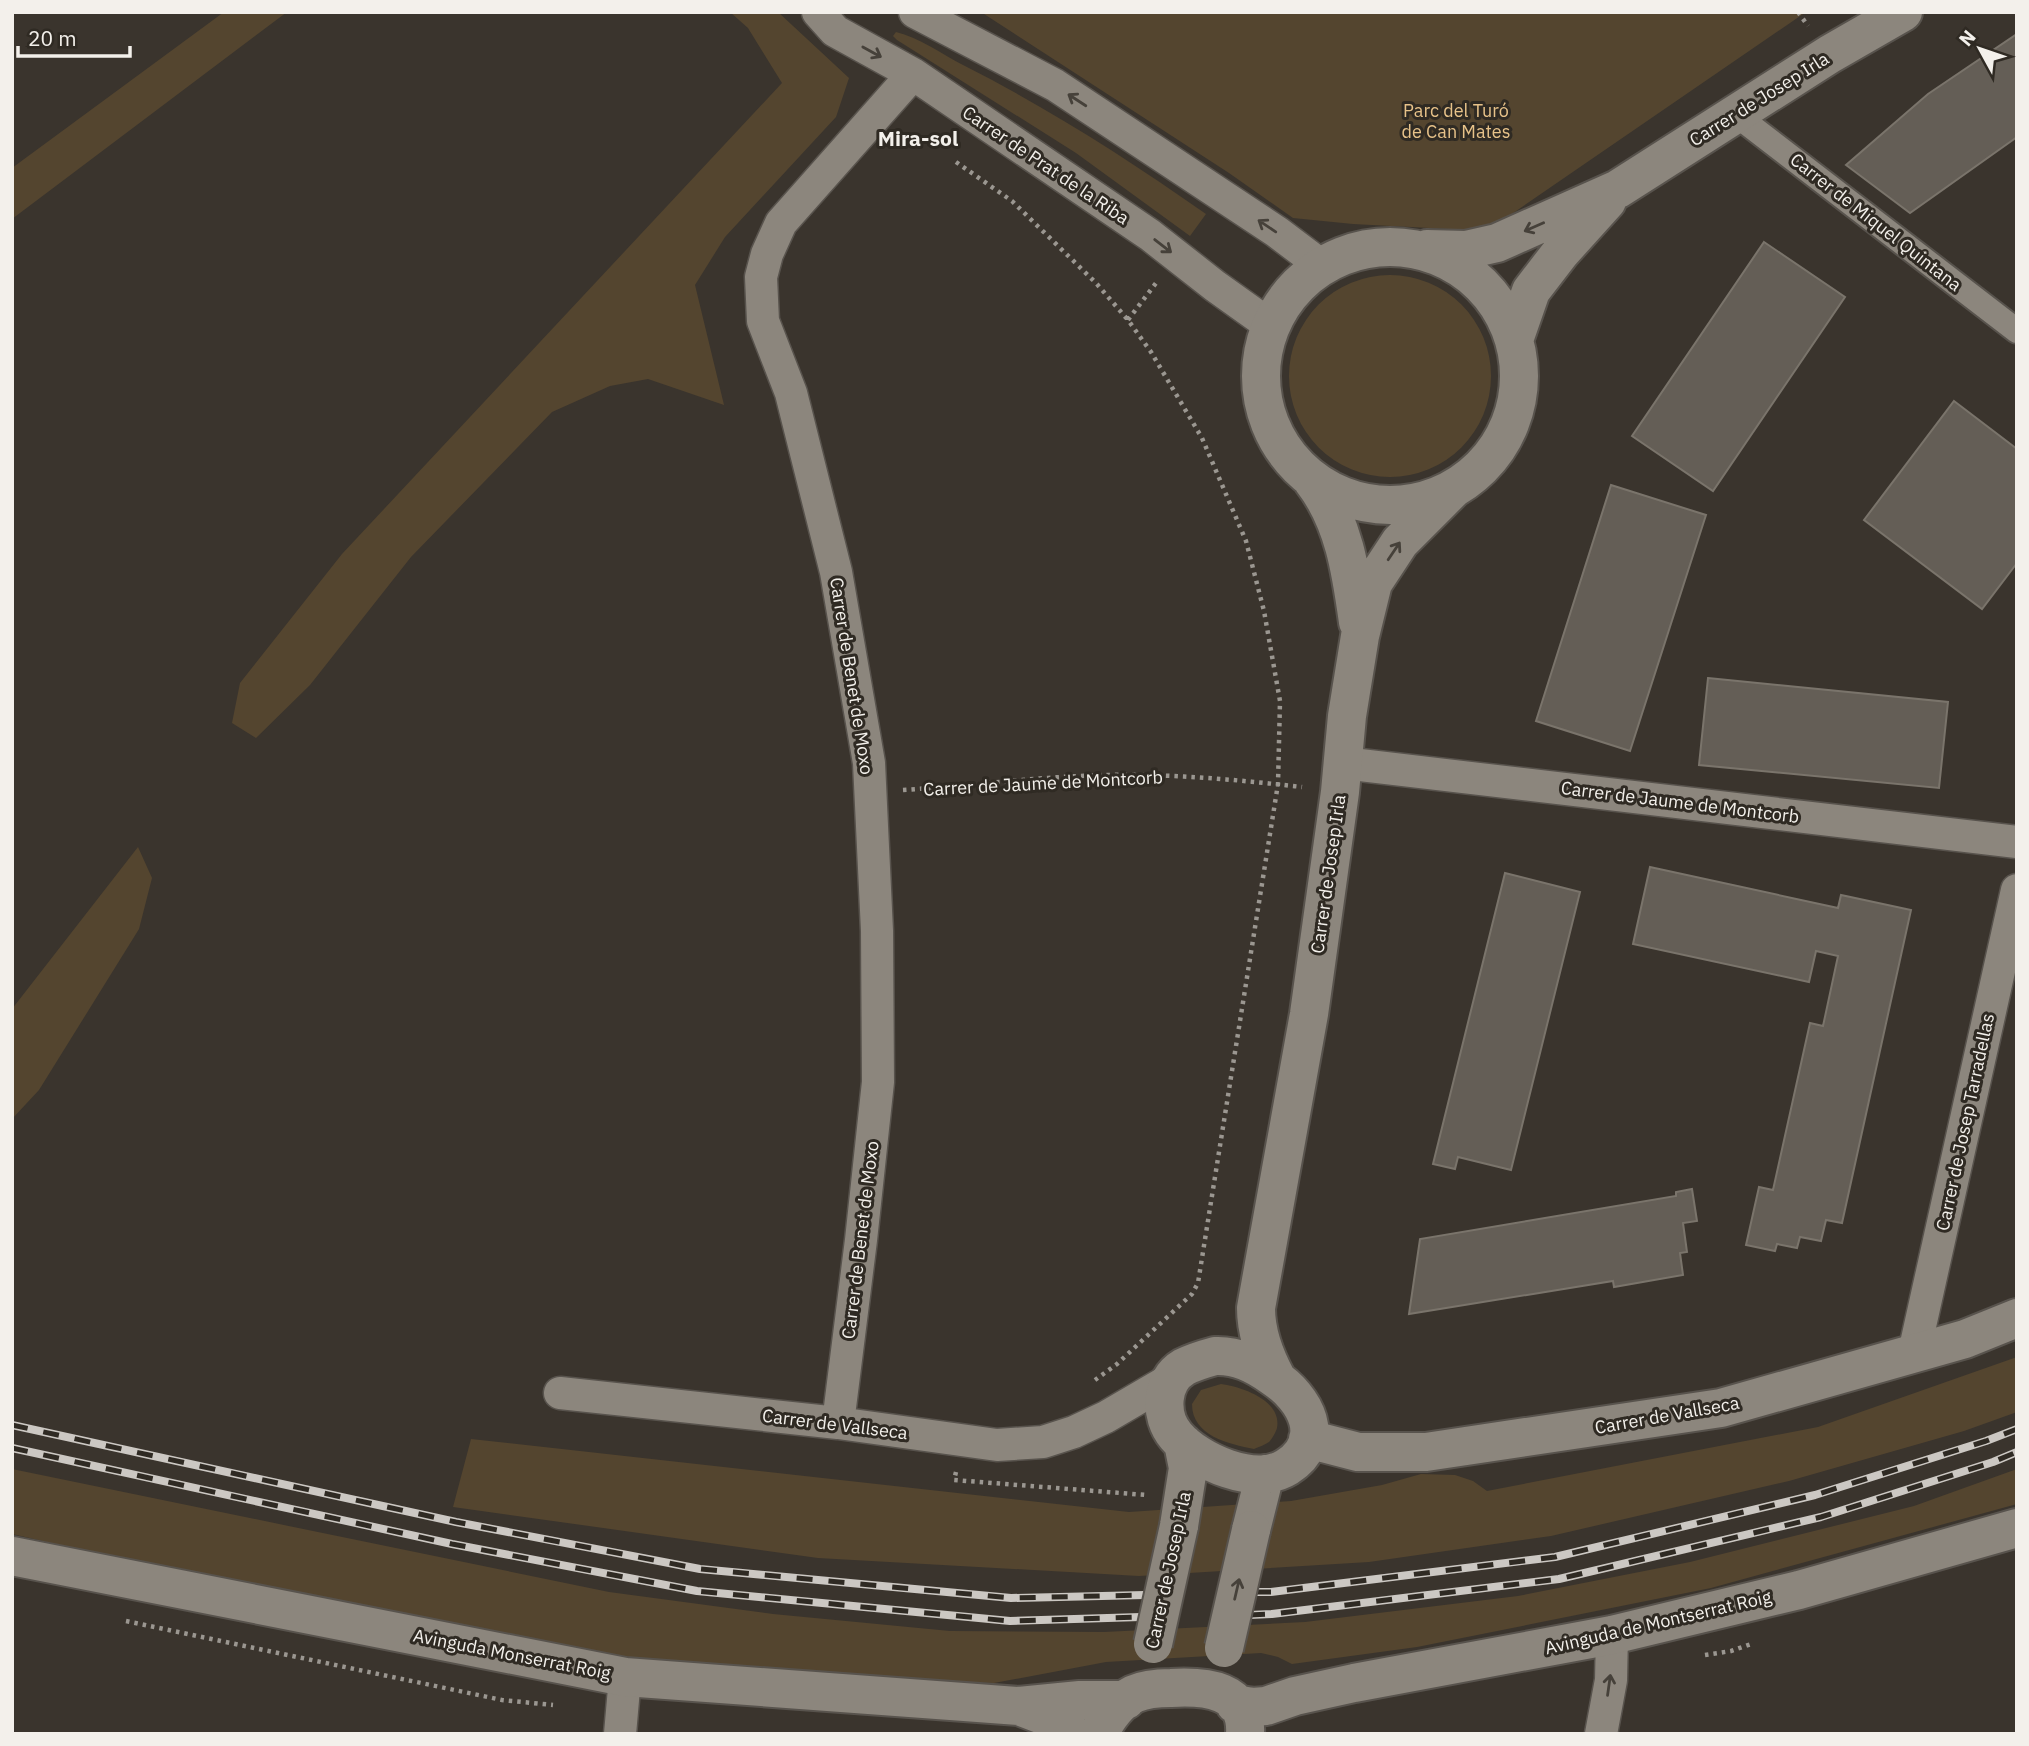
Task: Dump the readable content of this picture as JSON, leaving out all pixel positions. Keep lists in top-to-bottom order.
{
  "streets": {
    "street": [
      "Carrer de Josep Irla",
      "Carrer de Prat de la Riba",
      "Carrer de Miquel Quintana",
      "Carrer de Benet de Moxo",
      "Carrer de Jaume de Montcorb",
      "Carrer de Josep Tarradellas",
      "Carrer de Vallseca",
      "Avinguda de Montserrat Roig",
      "Avinguda Monserrat Roig"
    ]
  },
  "crossings": [
    ["Carrer de Josep Irla", "Carrer de Miquel Quintana"],
    ["Carrer de Josep Irla", "Carrer de Jaume de Montcorb"],
    ["Carrer de Josep Irla", "Carrer de Vallseca"],
    ["Carrer de Josep Irla", "Avinguda Monserrat Roig"],
    ["Carrer de Prat de la Riba", "Carrer de Benet de Moxo"],
    ["Carrer de Benet de Moxo", "Carrer de Jaume de Montcorb"],
    ["Carrer de Benet de Moxo", "Carrer de Vallseca"],
    ["Carrer de Josep Tarradellas", "Carrer de Vallseca"],
    ["Avinguda de Montserrat Roig", "Avinguda Monserrat Roig"]
  ],
  "districts": ["Mira-sol"],
  "parks": ["Parc del Turó de Can Mates"],
  "scale_bar": "20 m",
  "north": "top left"
}
